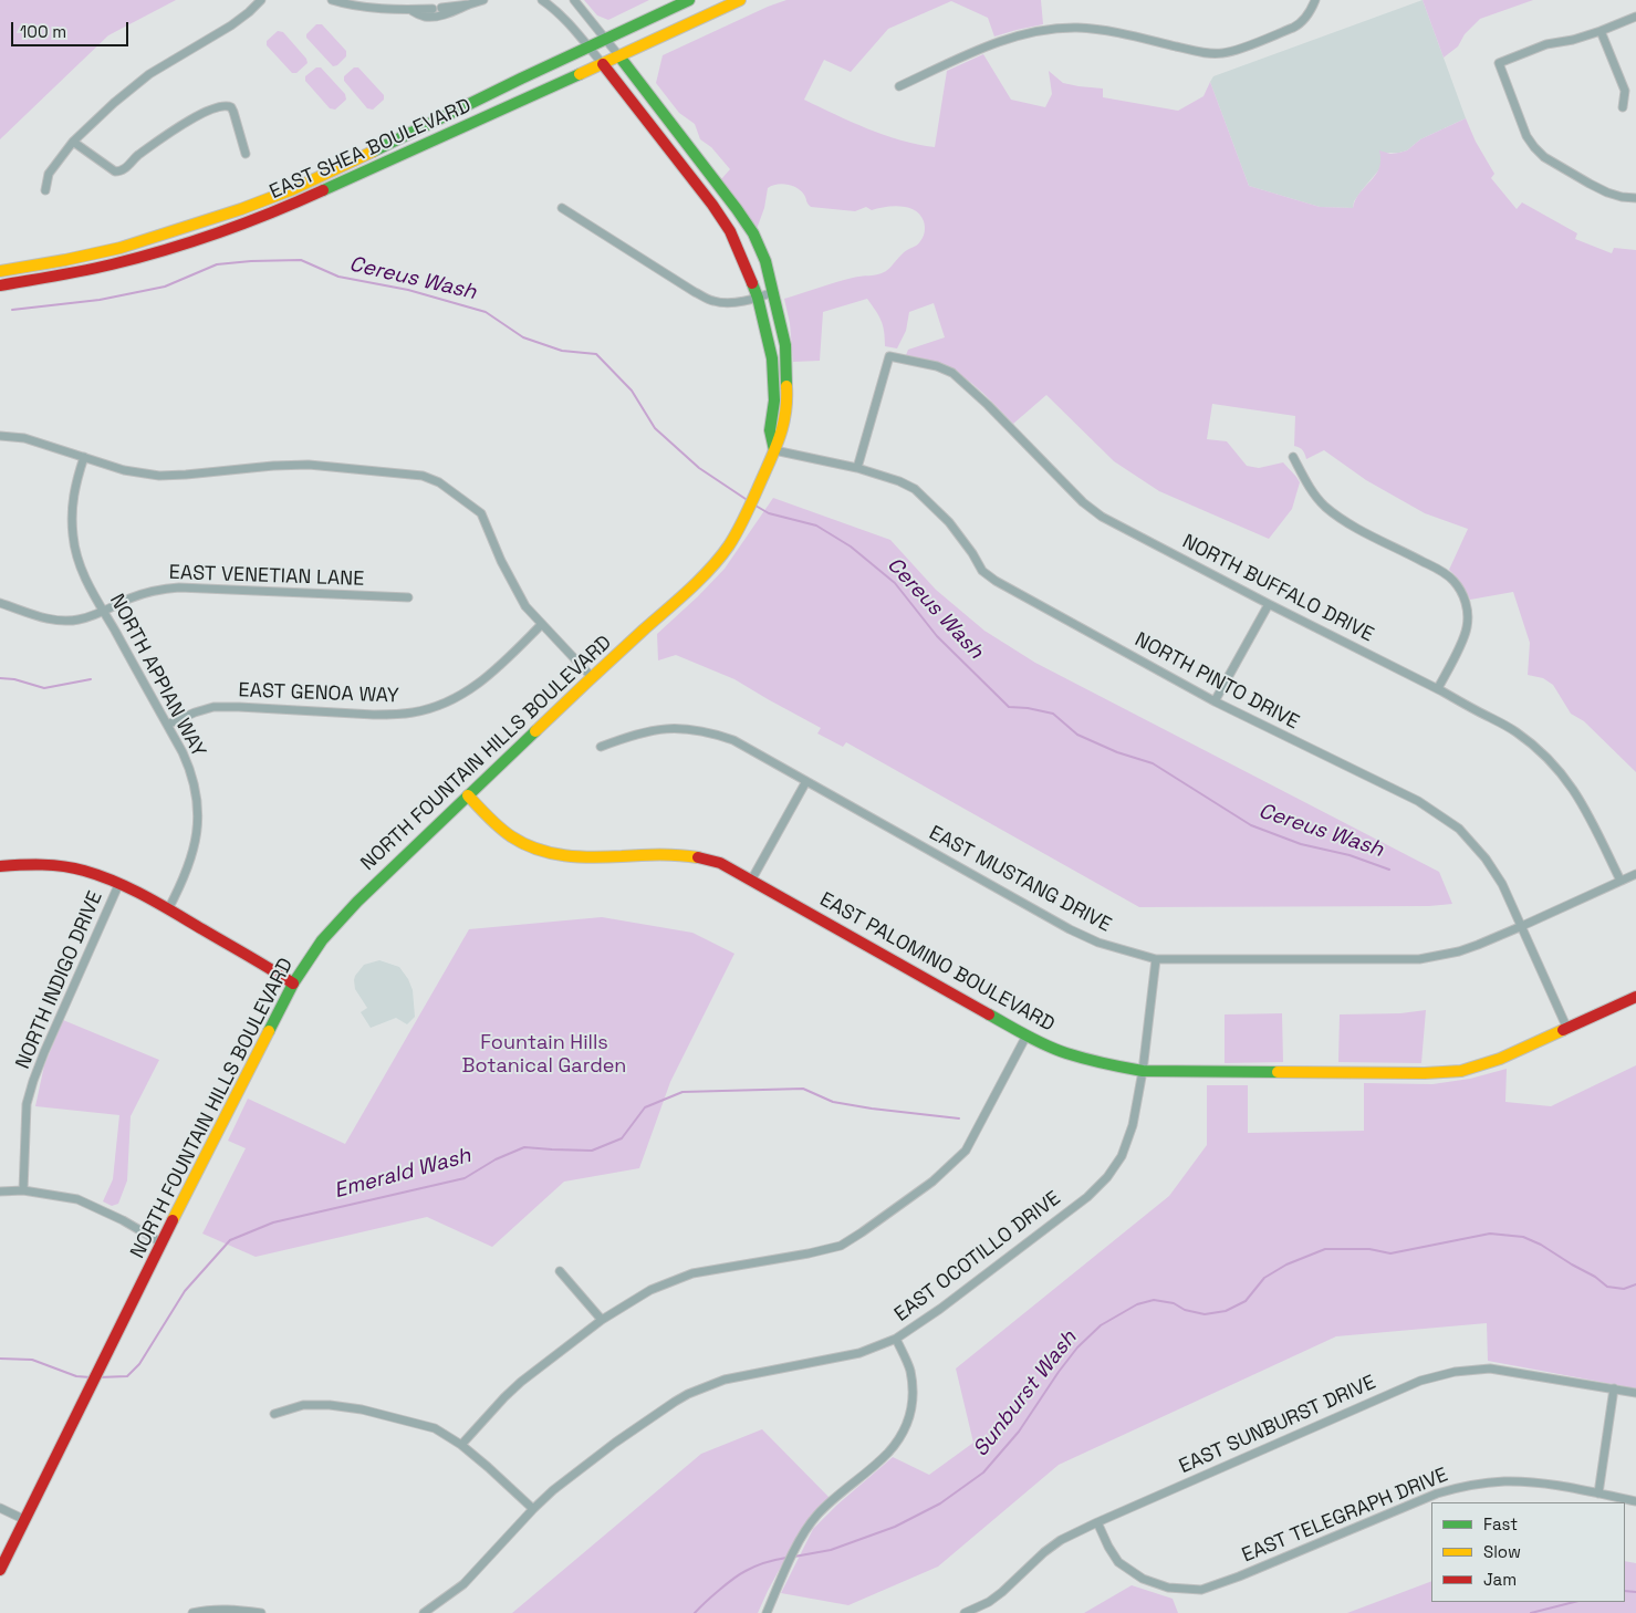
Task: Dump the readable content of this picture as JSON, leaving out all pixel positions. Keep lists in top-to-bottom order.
{
  "streets": {
    "main road": ["EAST SHEA BOULEVARD", "NORTH FOUNTAIN HILLS BOULEVARD", "EAST PALOMINO BOULEVARD"],
    "street": [
      "EAST VENETIAN LANE",
      "NORTH BUFFALO DRIVE",
      "NORTH APPIAN WAY",
      "NORTH PINTO DRIVE",
      "EAST GENOA WAY",
      "EAST MUSTANG DRIVE",
      "NORTH INDIGO DRIVE",
      "EAST OCOTILLO DRIVE",
      "EAST SUNBURST DRIVE",
      "EAST TELEGRAPH DRIVE"
    ]
  },
  "crossings": [
    ["EAST SHEA BOULEVARD", "NORTH FOUNTAIN HILLS BOULEVARD"],
    ["EAST VENETIAN LANE", "NORTH APPIAN WAY"],
    ["NORTH BUFFALO DRIVE", "NORTH PINTO DRIVE"],
    ["NORTH BUFFALO DRIVE", "EAST MUSTANG DRIVE"],
    ["NORTH APPIAN WAY", "EAST GENOA WAY"],
    ["NORTH PINTO DRIVE", "NORTH FOUNTAIN HILLS BOULEVARD"],
    ["NORTH PINTO DRIVE", "EAST MUSTANG DRIVE"],
    ["NORTH PINTO DRIVE", "EAST PALOMINO BOULEVARD"],
    ["NORTH FOUNTAIN HILLS BOULEVARD", "EAST PALOMINO BOULEVARD"],
    ["EAST MUSTANG DRIVE", "EAST OCOTILLO DRIVE"],
    ["EAST PALOMINO BOULEVARD", "EAST OCOTILLO DRIVE"],
    ["EAST SUNBURST DRIVE", "EAST TELEGRAPH DRIVE"]
  ],
  "water": ["Cereus Wash", "Emerald Wash", "Sunburst Wash"],
  "parks": ["Fountain Hills Botanical Garden"],
  "legend": ["Fast", "Slow", "Jam"],
  "scale_bar": "100 m"
}
